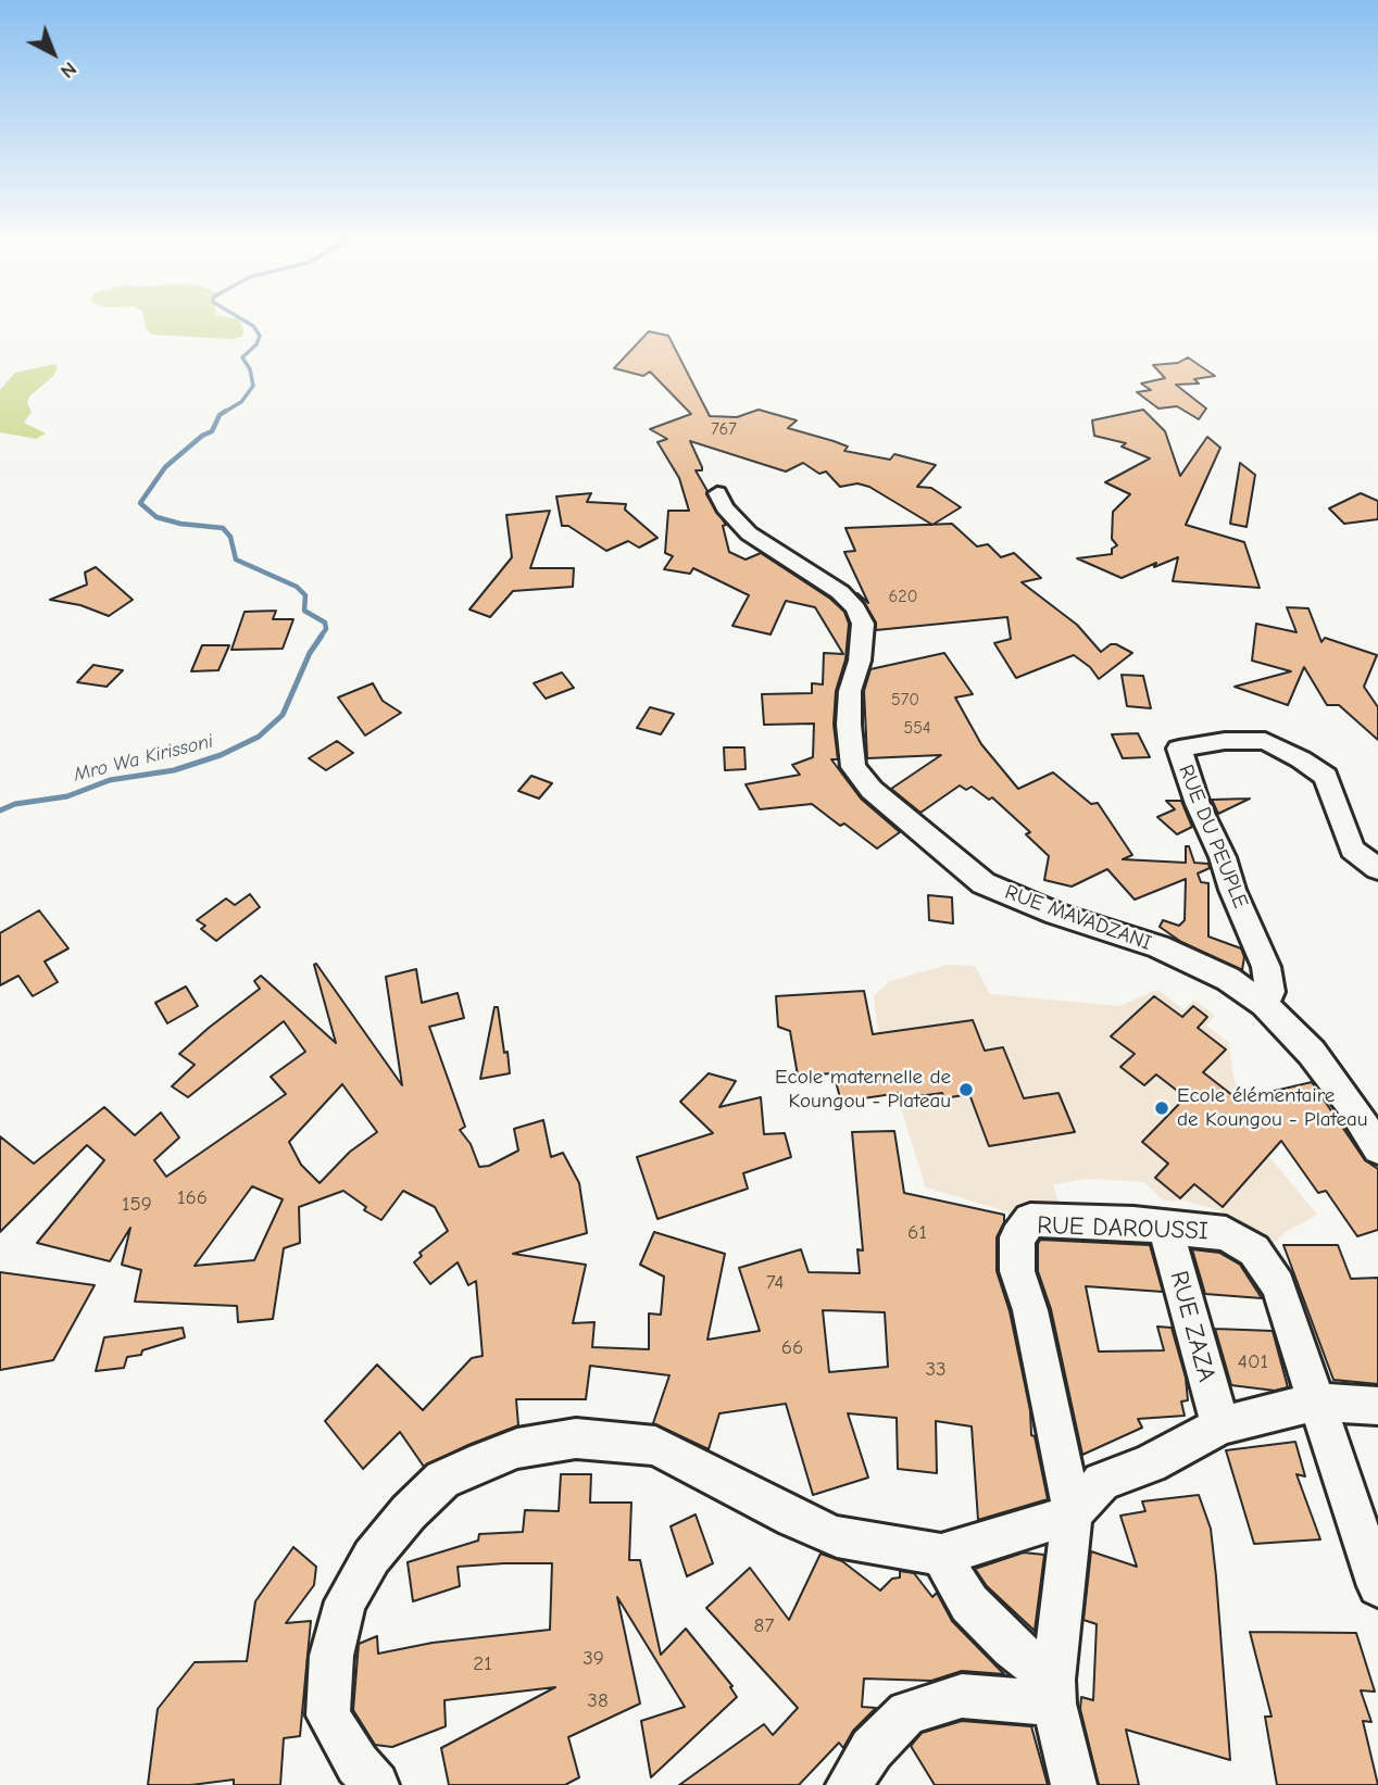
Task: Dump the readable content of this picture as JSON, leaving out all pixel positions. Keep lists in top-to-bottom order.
{
  "streets": {
    "street": [
      "RUE DU PEUPLE",
      "RUE MAVADZANI",
      "RUE DAROUSSI",
      "RUE ZAZA"
    ]
  },
  "crossings": [
    ["RUE DU PEUPLE", "RUE MAVADZANI"],
    ["RUE DAROUSSI", "RUE ZAZA"]
  ],
  "water": ["Mro Wa Kirissoni"],
  "places": ["Ecole maternelle de Koungou - Plateau", "Ecole élémentaire de Koungou - Plateau"],
  "house_numbers": [
    "767",
    "620",
    "570",
    "554",
    "166",
    "159",
    "61",
    "74",
    "66",
    "401",
    "33",
    "87",
    "39",
    "21",
    "38"
  ],
  "north": "bottom right"
}
